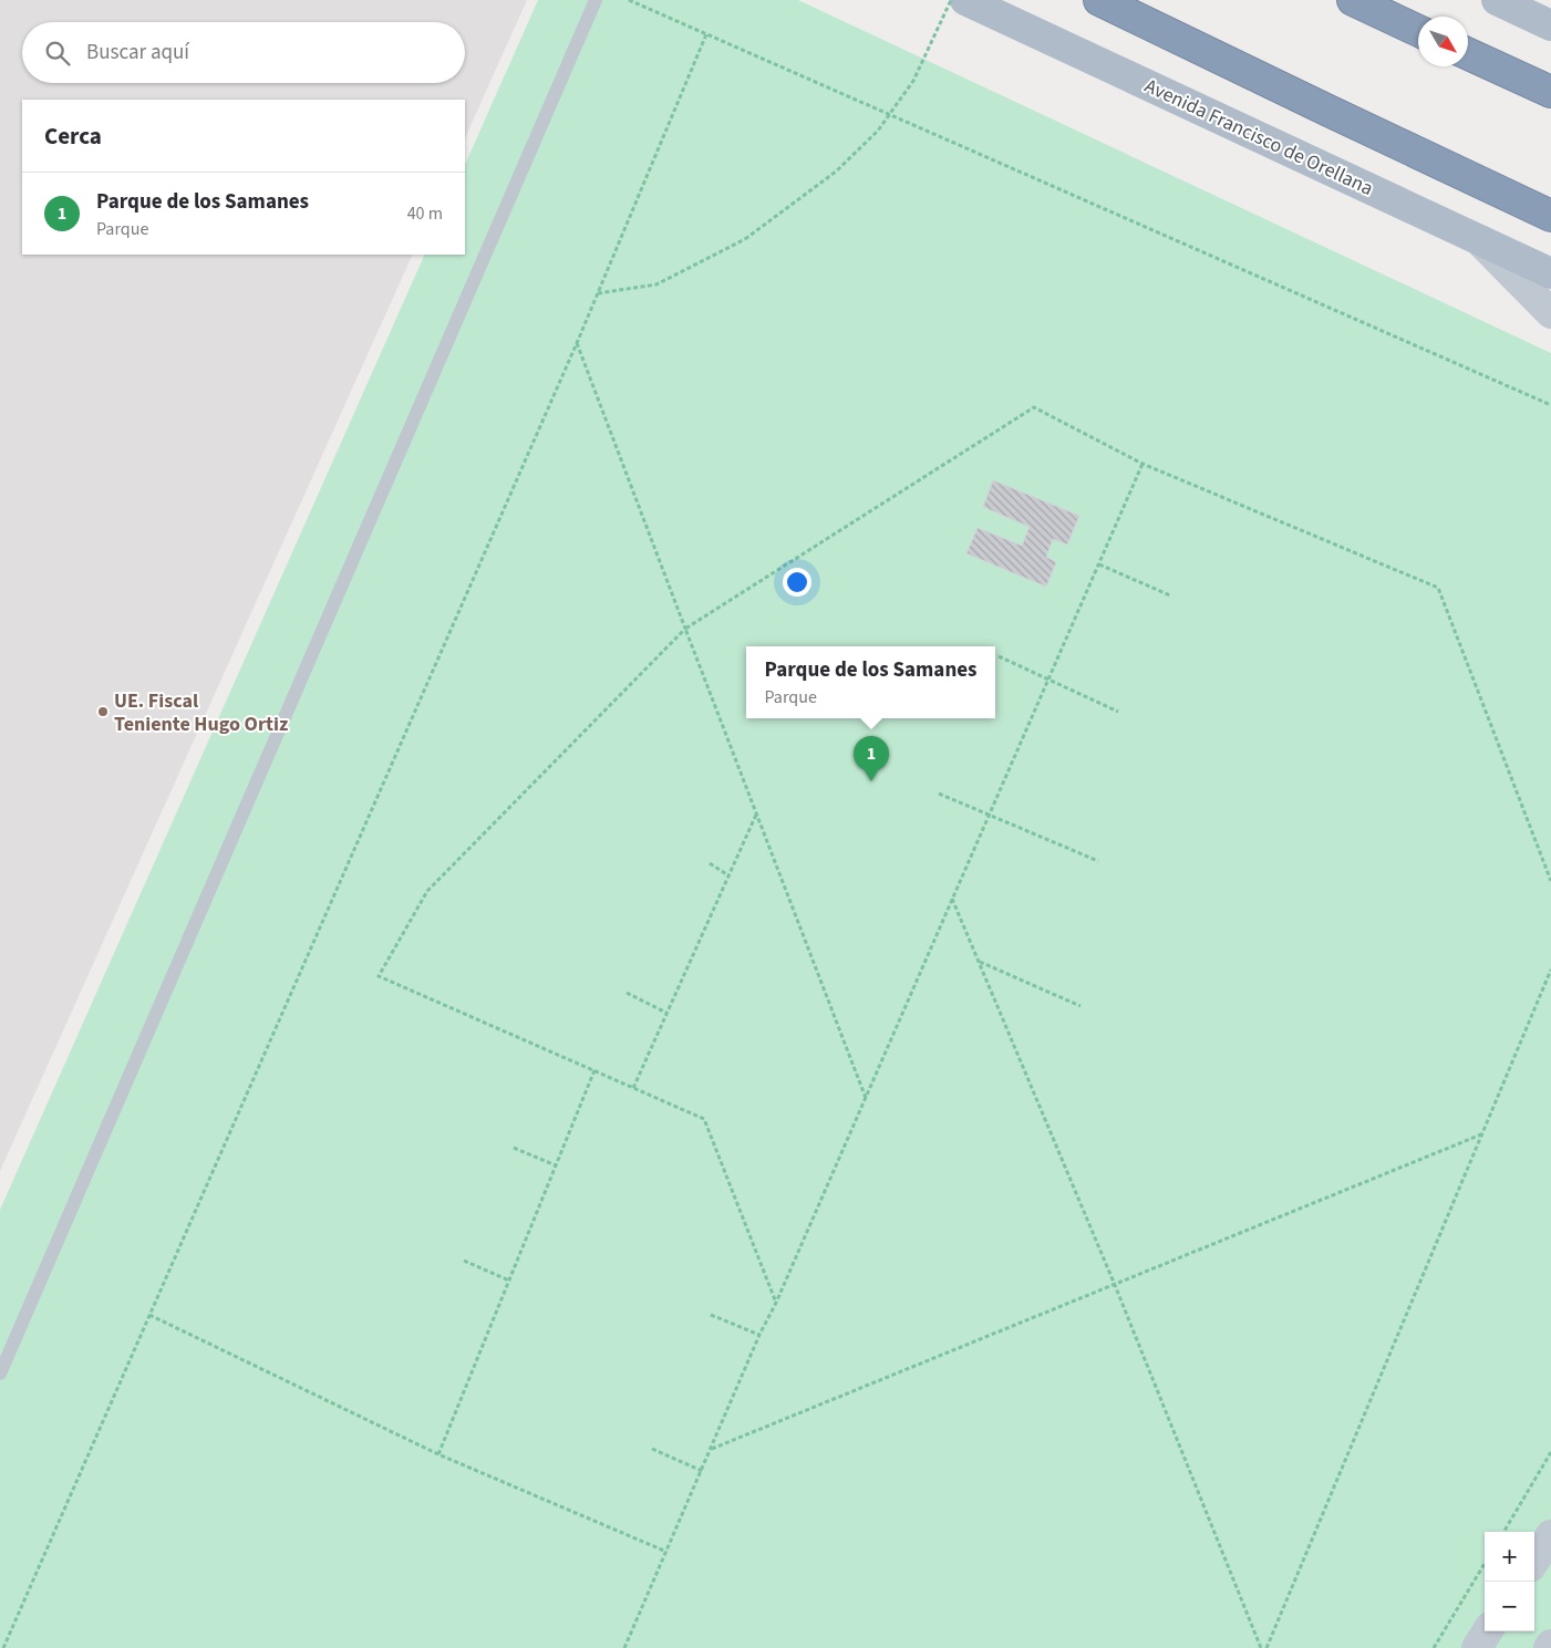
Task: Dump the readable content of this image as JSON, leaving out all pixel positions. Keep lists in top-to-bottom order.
{
  "streets": {
    "main road": ["Avenida Francisco de Orellana"]
  },
  "places": ["UE. Fiscal Teniente Hugo Ortiz"],
  "north": "bottom right",
  "page": {
    "search": "Buscar aquí",
    "heading": "Cerca",
    "list": [
      {
        "mark": "1",
        "name": "Parque de los Samanes",
        "note": "Parque",
        "value": "40 m"
      }
    ],
    "popup": ["Parque de los Samanes", "Parque"],
    "pins": "1",
    "map_buttons": ["+", "−"]
  }
}
